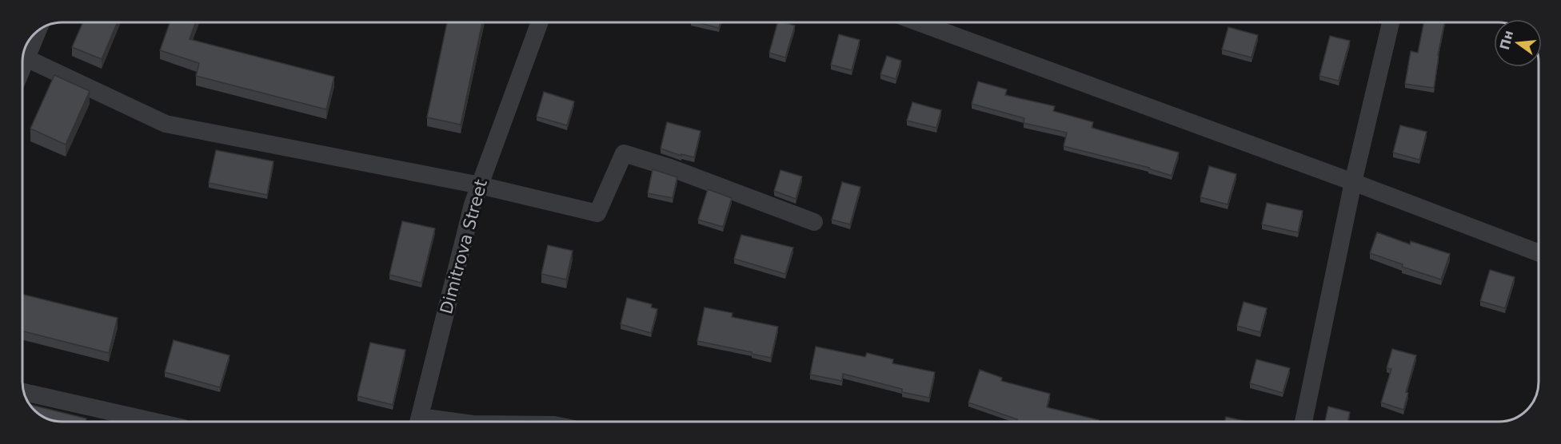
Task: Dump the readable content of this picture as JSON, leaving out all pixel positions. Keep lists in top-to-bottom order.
{
  "streets": {
    "street": ["Dimitrova Street"]
  },
  "north": "left"
}
